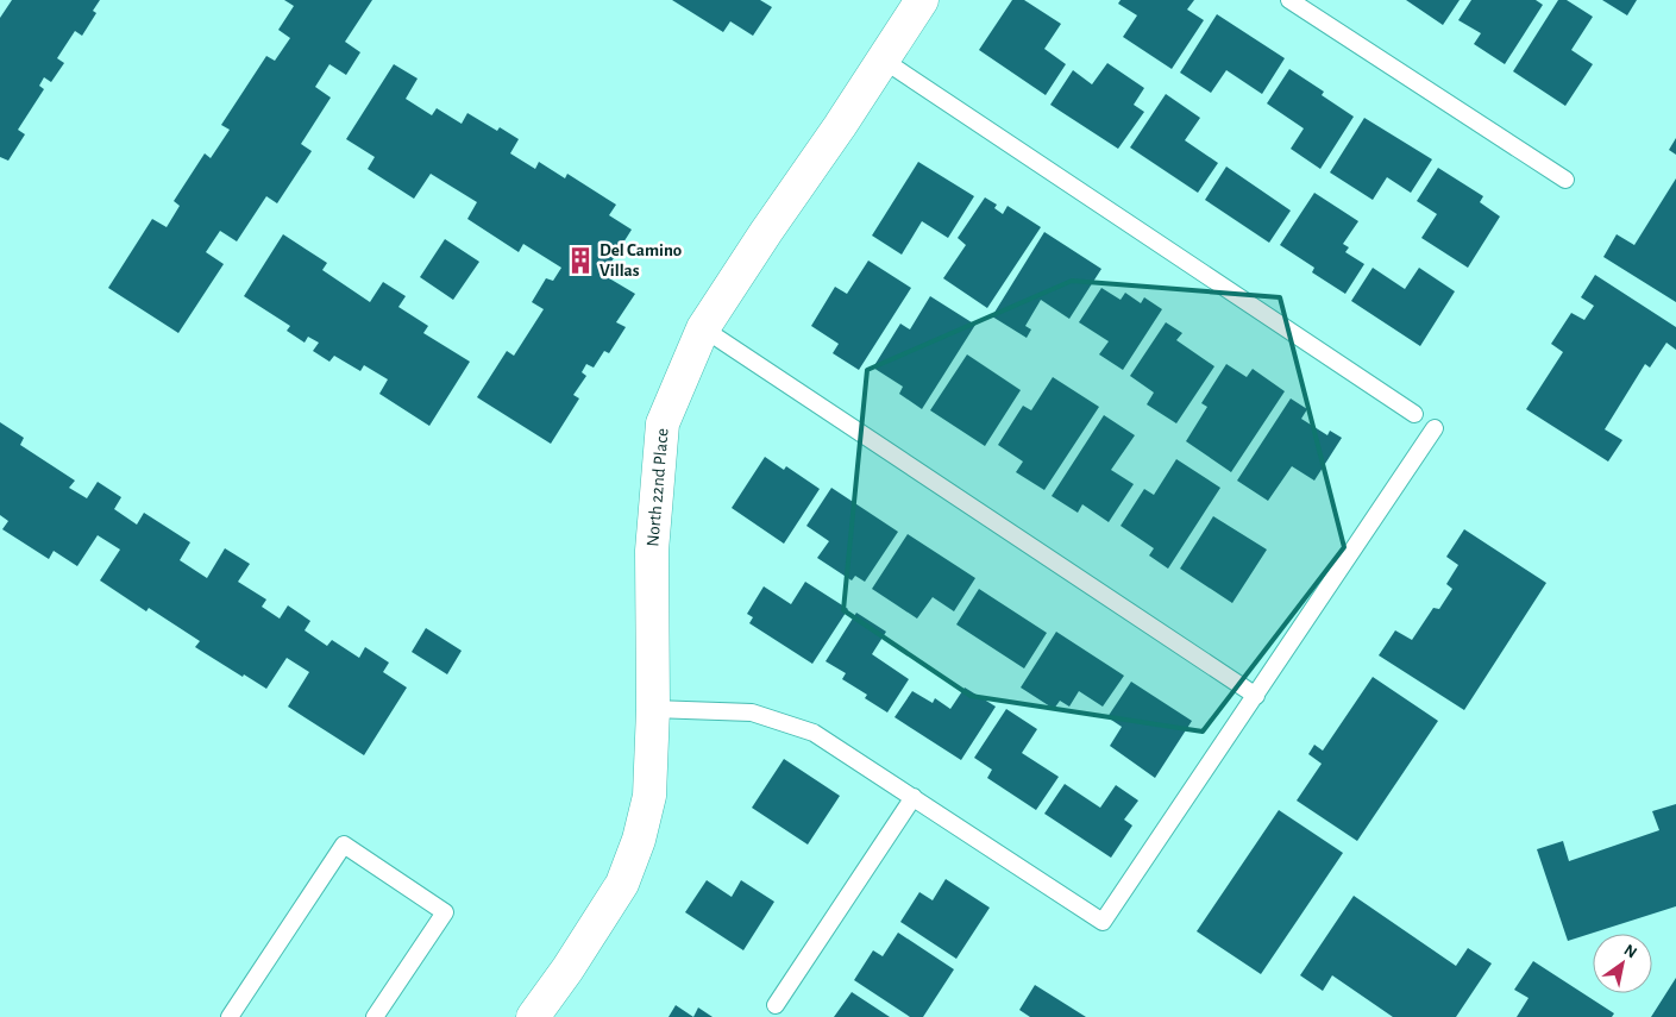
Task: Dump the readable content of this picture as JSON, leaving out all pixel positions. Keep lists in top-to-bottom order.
{
  "streets": {
    "street": ["North 22nd Place"]
  },
  "places": {
    "building": ["Del Camino Villas"]
  },
  "north": "top right"
}
